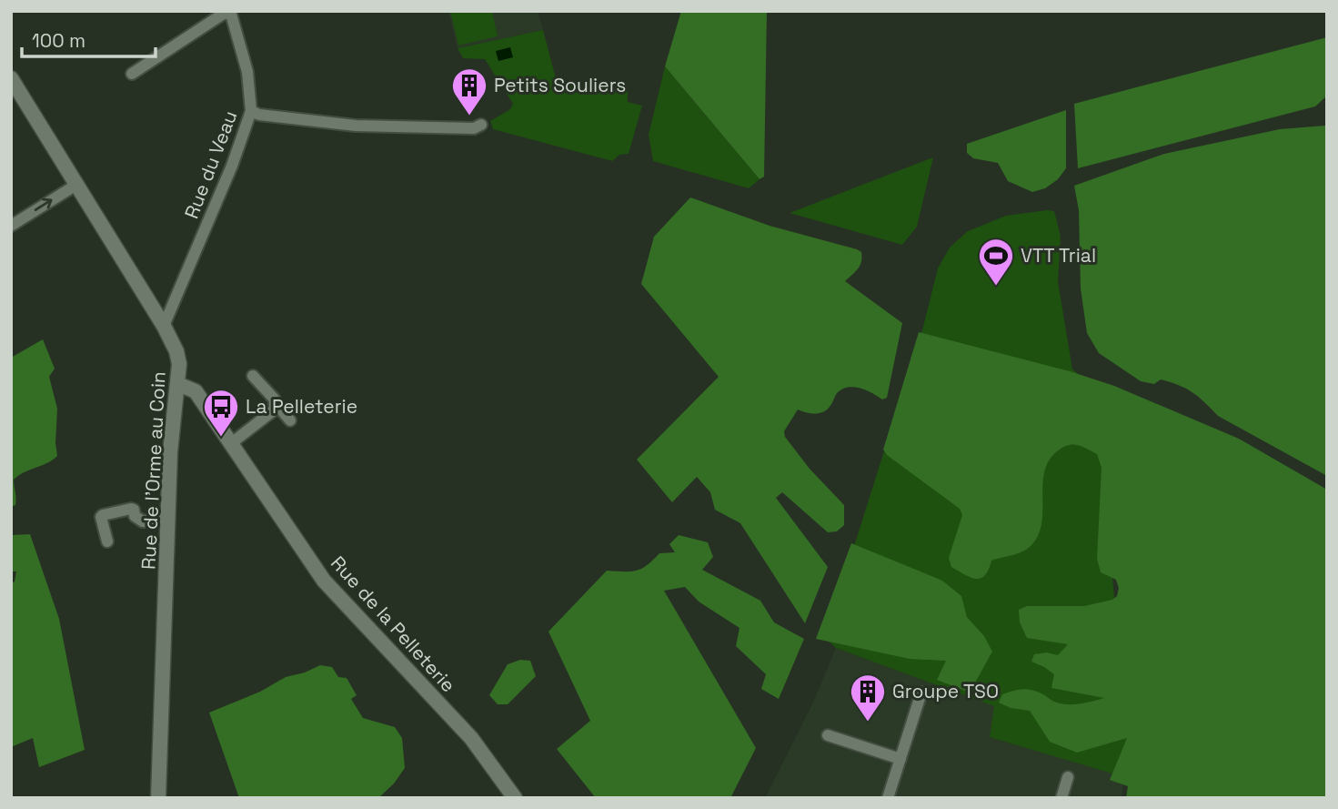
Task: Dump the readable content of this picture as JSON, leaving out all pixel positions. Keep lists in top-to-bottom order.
{
  "streets": {
    "main road": ["Rue de l'Orme au Coin", "Rue de la Pelleterie"],
    "street": ["Rue du Veau"]
  },
  "crossings": [
    ["Rue du Veau", "Rue de l'Orme au Coin"],
    ["Rue de l'Orme au Coin", "Rue de la Pelleterie"]
  ],
  "places": {
    "building": ["Petits Souliers", "Groupe TSO"],
    "sports": ["VTT Trial"],
    "bus stop": ["La Pelleterie"]
  },
  "scale_bar": "100 m"
}
